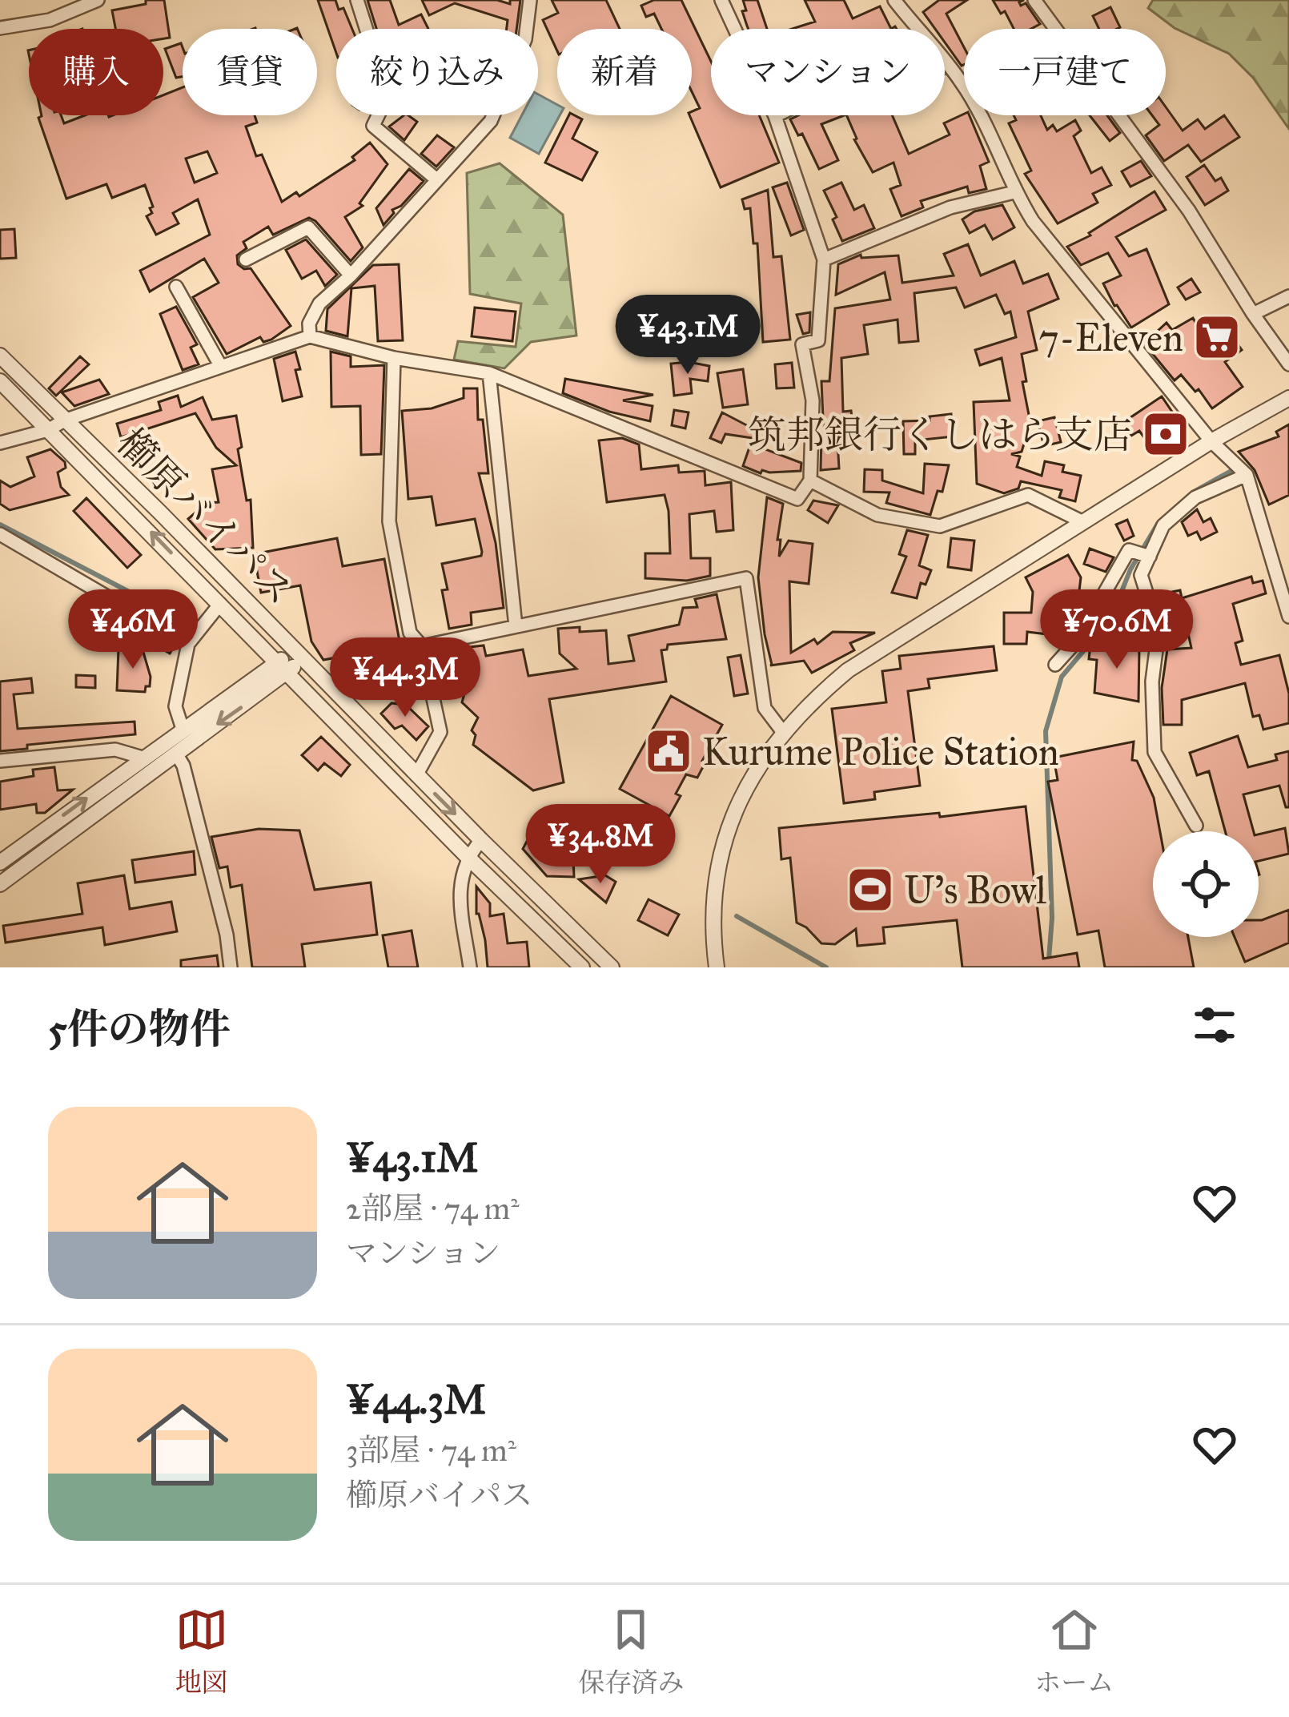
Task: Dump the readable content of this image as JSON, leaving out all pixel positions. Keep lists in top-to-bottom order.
{
  "streets": {
    "street": ["櫛原バイパス"]
  },
  "places": {
    "supermarket": ["7-Eleven"],
    "bank": ["筑邦銀行くしはら支店"],
    "public building": ["Kurume Police Station"],
    "sports": ["U's Bowl"]
  },
  "page": {
    "chip": [
      "購入",
      "賃貸",
      "絞り込み",
      "新着",
      "マンション",
      "一戸建て"
    ],
    "price": [
      "¥43.1M",
      "¥46M",
      "¥70.6M",
      "¥44.3M",
      "¥34.8M"
    ],
    "heading": "5件の物件",
    "list": [
      {
        "name": "¥43.1M",
        "note": "2部屋 · 74 m² · マンション"
      },
      {
        "name": "¥44.3M",
        "note": "3部屋 · 74 m² · 櫛原バイパス"
      }
    ],
    "tabs": ["地図", "保存済み", "ホーム"]
  }
}
